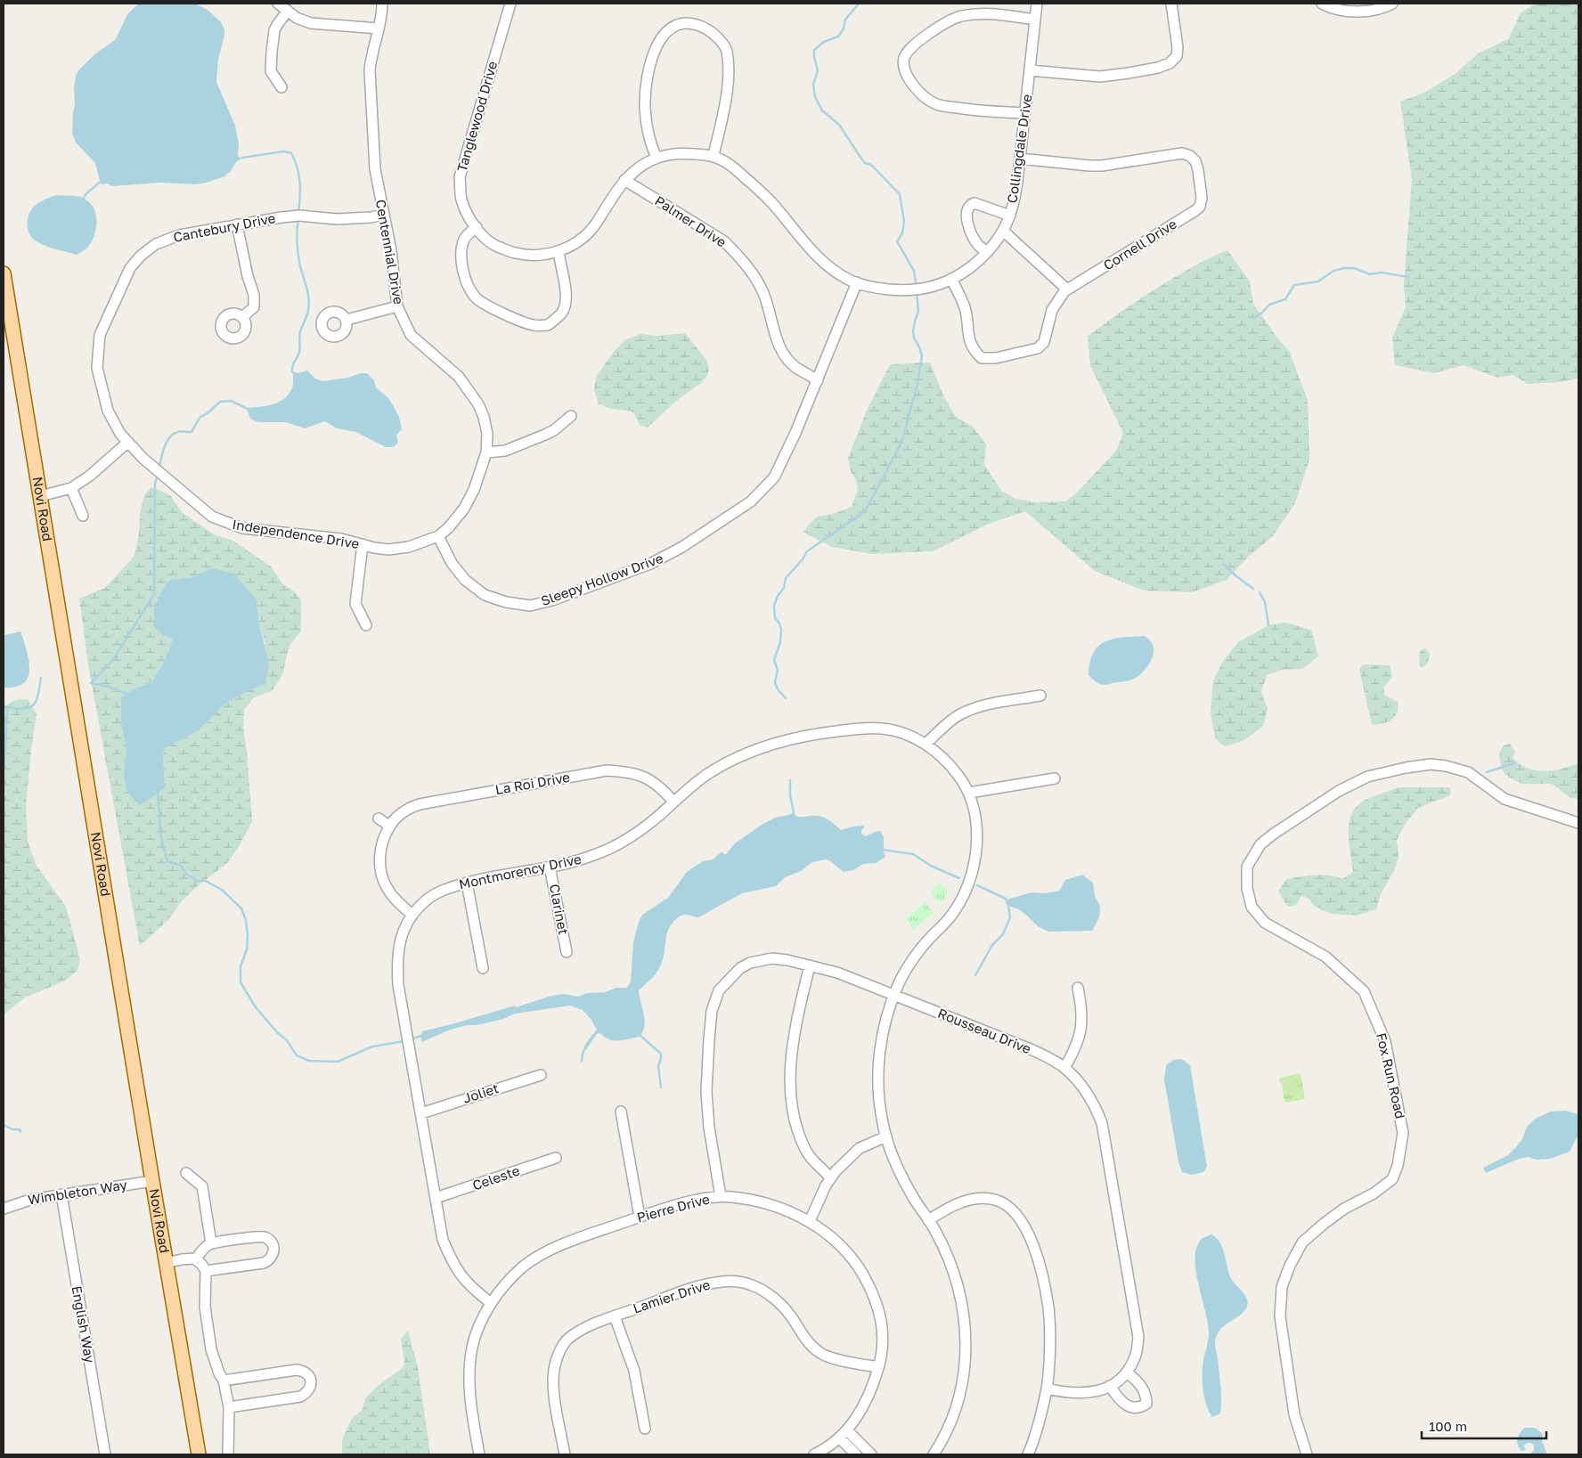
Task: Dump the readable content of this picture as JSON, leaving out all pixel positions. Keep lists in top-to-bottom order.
{
  "streets": {
    "main road": ["Novi Road"],
    "street": [
      "Tanglewood Drive",
      "Collingdale Drive",
      "Palmer Drive",
      "Cantebury Drive",
      "Cornell Drive",
      "Centennial Drive",
      "Independence Drive",
      "Sleepy Hollow Drive",
      "La Roi Drive",
      "Montmorency Drive",
      "Clarinet",
      "Rousseau Drive",
      "Fox Run Road",
      "Joliet",
      "Celeste",
      "Wimbleton Way",
      "Pierre Drive",
      "Lamier Drive",
      "English Way"
    ]
  },
  "crossings": [
    ["Tanglewood Drive", "Collingdale Drive"],
    ["Tanglewood Drive", "Palmer Drive"],
    ["Tanglewood Drive", "Sleepy Hollow Drive"],
    ["Collingdale Drive", "Cornell Drive"],
    ["Collingdale Drive", "Sleepy Hollow Drive"],
    ["Palmer Drive", "Sleepy Hollow Drive"],
    ["Cantebury Drive", "Centennial Drive"],
    ["Cantebury Drive", "Independence Drive"],
    ["Centennial Drive", "Independence Drive"],
    ["Centennial Drive", "Sleepy Hollow Drive"],
    ["Novi Road", "Wimbleton Way"],
    ["Independence Drive", "Sleepy Hollow Drive"],
    ["La Roi Drive", "Montmorency Drive"],
    ["Montmorency Drive", "Clarinet"],
    ["Montmorency Drive", "Rousseau Drive"],
    ["Montmorency Drive", "Joliet"],
    ["Montmorency Drive", "Celeste"],
    ["Montmorency Drive", "Pierre Drive"],
    ["Rousseau Drive", "Pierre Drive"],
    ["Wimbleton Way", "English Way"],
    ["Pierre Drive", "Lamier Drive"]
  ],
  "scale_bar": "100 m"
}
